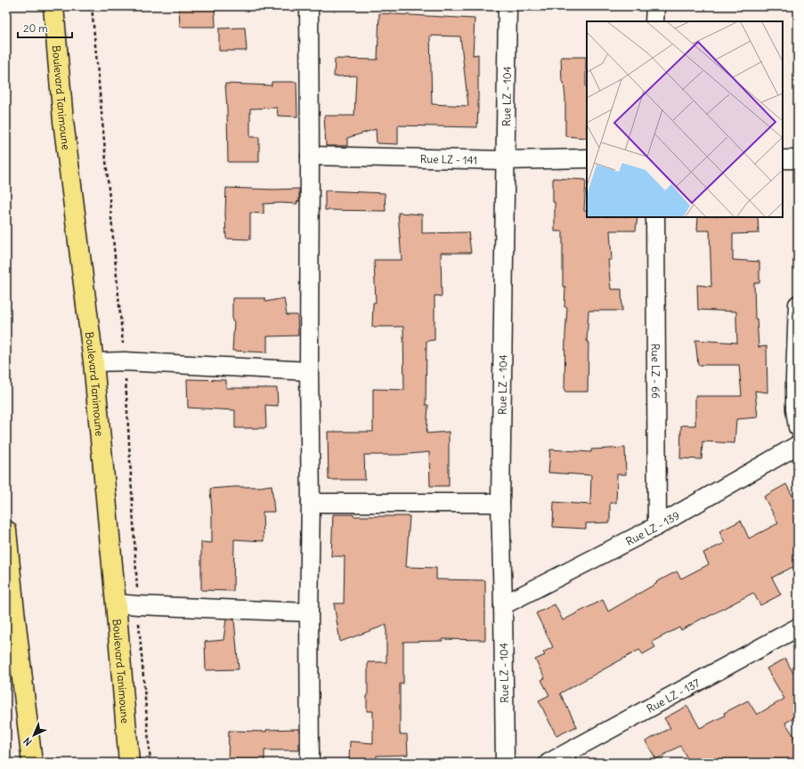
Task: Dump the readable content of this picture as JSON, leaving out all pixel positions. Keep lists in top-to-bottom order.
{
  "streets": {
    "main road": ["Boulevard Tanimoune"],
    "street": [
      "Rue LZ - 104",
      "Rue LZ - 141",
      "Rue LZ - 66",
      "Rue LZ - 139",
      "Rue LZ - 137"
    ]
  },
  "crossings": [
    ["Rue LZ - 104", "Rue LZ - 141"],
    ["Rue LZ - 104", "Rue LZ - 139"],
    ["Rue LZ - 66", "Rue LZ - 139"]
  ],
  "scale_bar": "20 m",
  "north": "bottom left"
}
